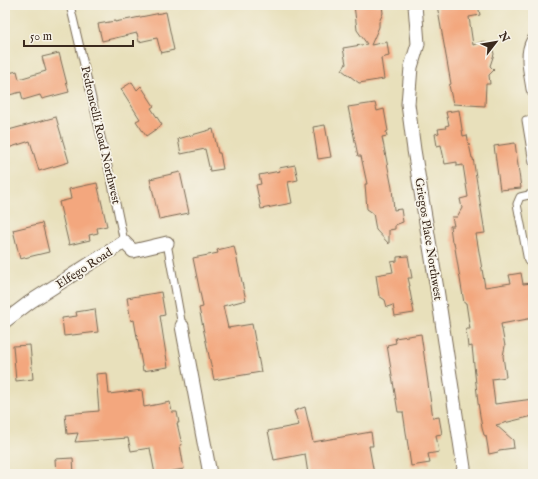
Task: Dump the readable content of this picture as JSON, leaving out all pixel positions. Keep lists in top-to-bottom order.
{
  "streets": {
    "street": ["Griegos Place Northwest", "Elfego Road"],
    "lane": ["Pedroncelli Road Northwest"]
  },
  "crossings": [
    ["Pedroncelli Road Northwest", "Elfego Road"]
  ],
  "scale_bar": "50 m",
  "north": "top right"
}
